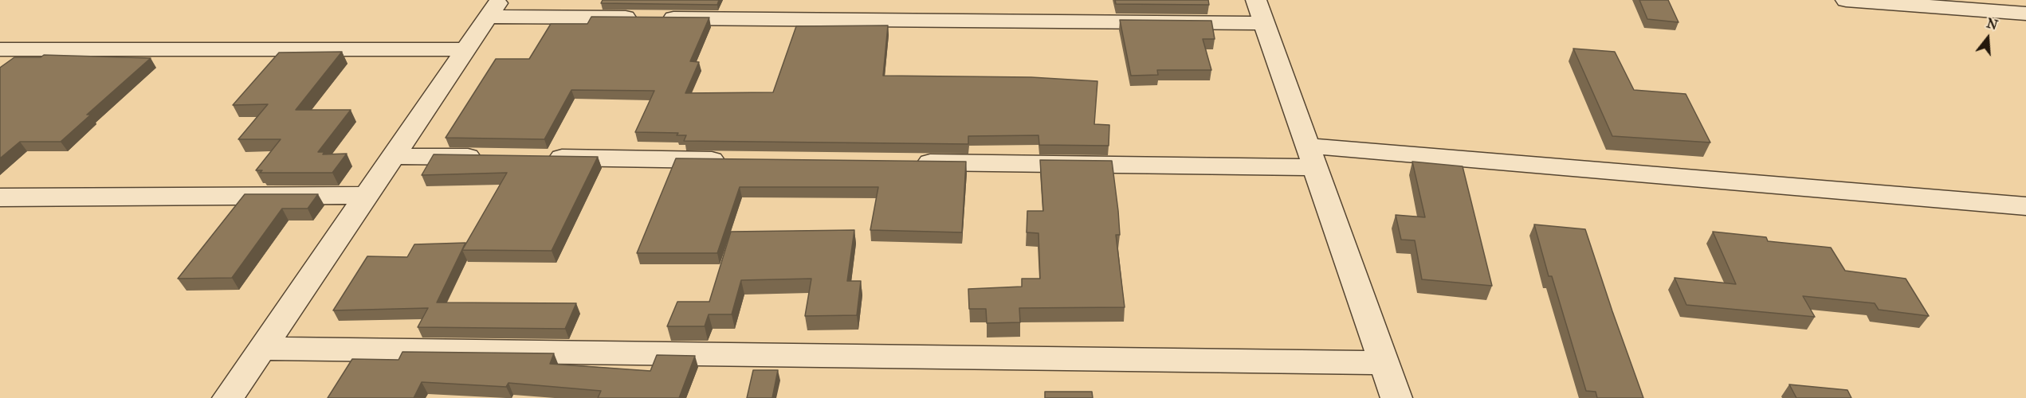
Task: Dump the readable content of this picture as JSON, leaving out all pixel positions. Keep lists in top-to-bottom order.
{
  "north": "top"
}
